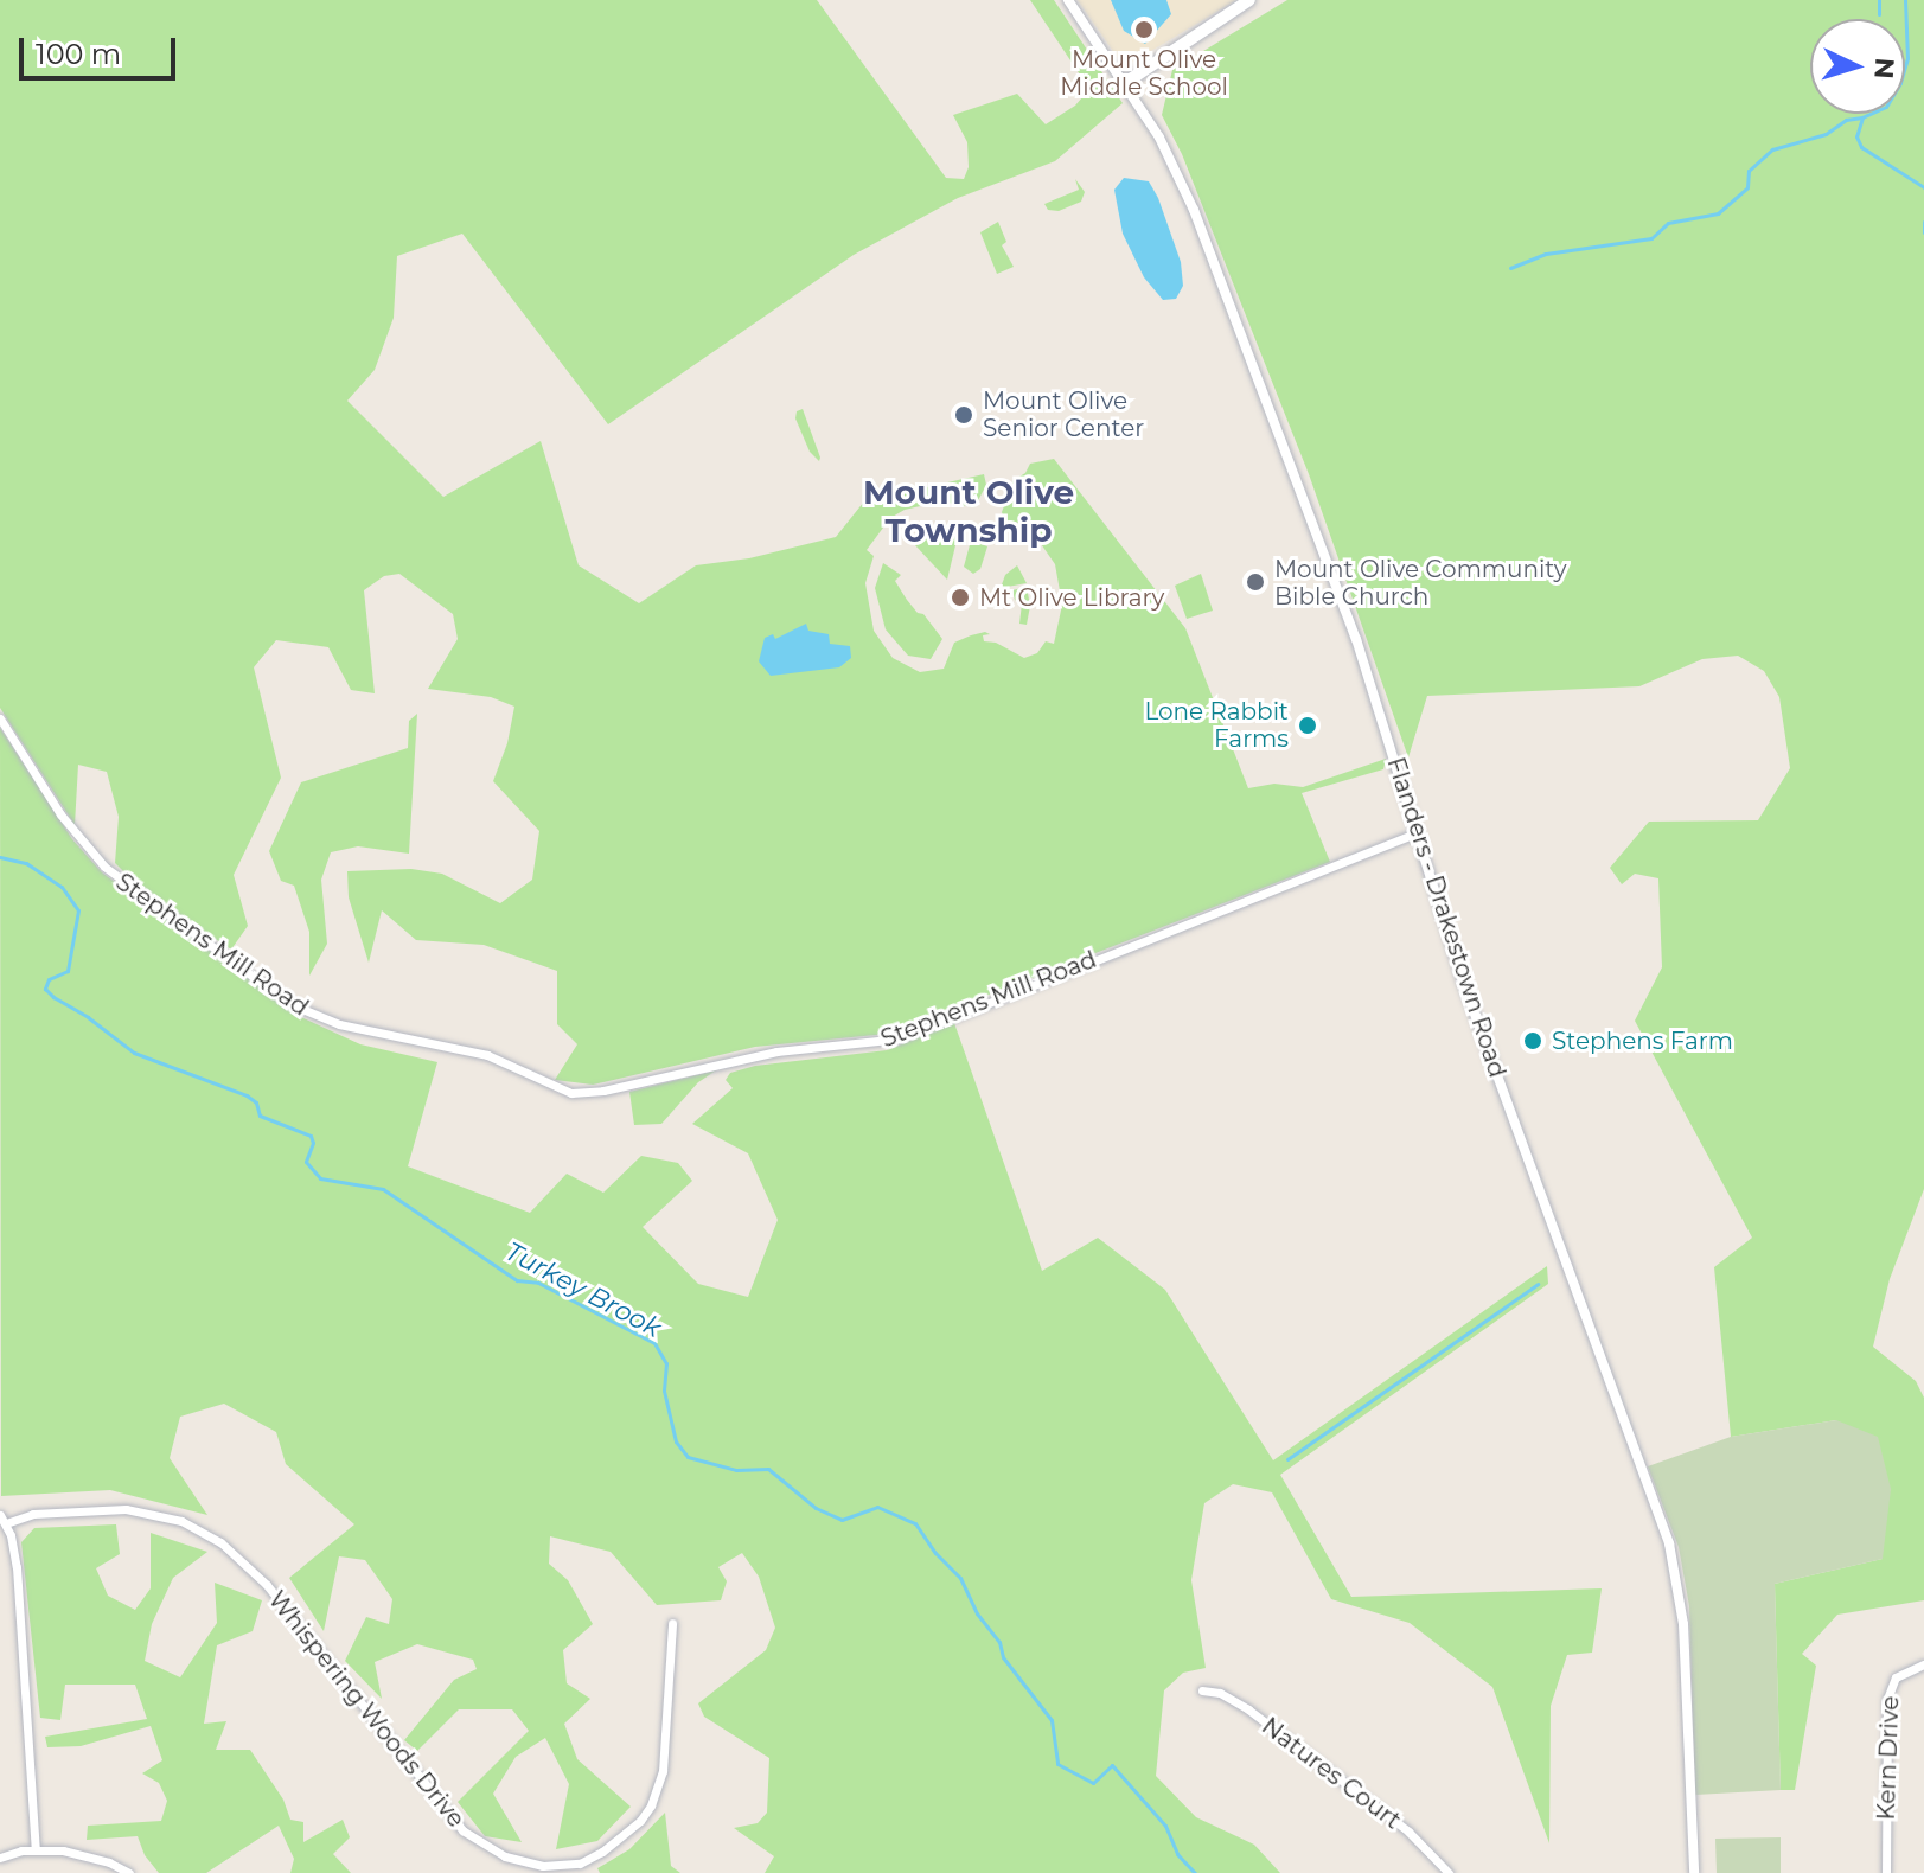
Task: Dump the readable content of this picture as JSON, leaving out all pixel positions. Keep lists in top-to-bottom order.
{
  "streets": {
    "street": [
      "Flanders - Drakestown Road",
      "Stephens Mill Road",
      "Whispering Woods Drive",
      "Kern Drive",
      "Natures Court"
    ]
  },
  "crossings": [
    ["Flanders - Drakestown Road", "Stephens Mill Road"]
  ],
  "districts": ["Mount Olive Township"],
  "water": ["Turkey Brook"],
  "places": [
    "Mount Olive Middle School",
    "Mount Olive Senior Center",
    "Mount Olive Community Bible Church",
    "Mt Olive Library",
    "Lone Rabbit Farms",
    "Stephens Farm"
  ],
  "scale_bar": "100 m",
  "north": "right"
}
